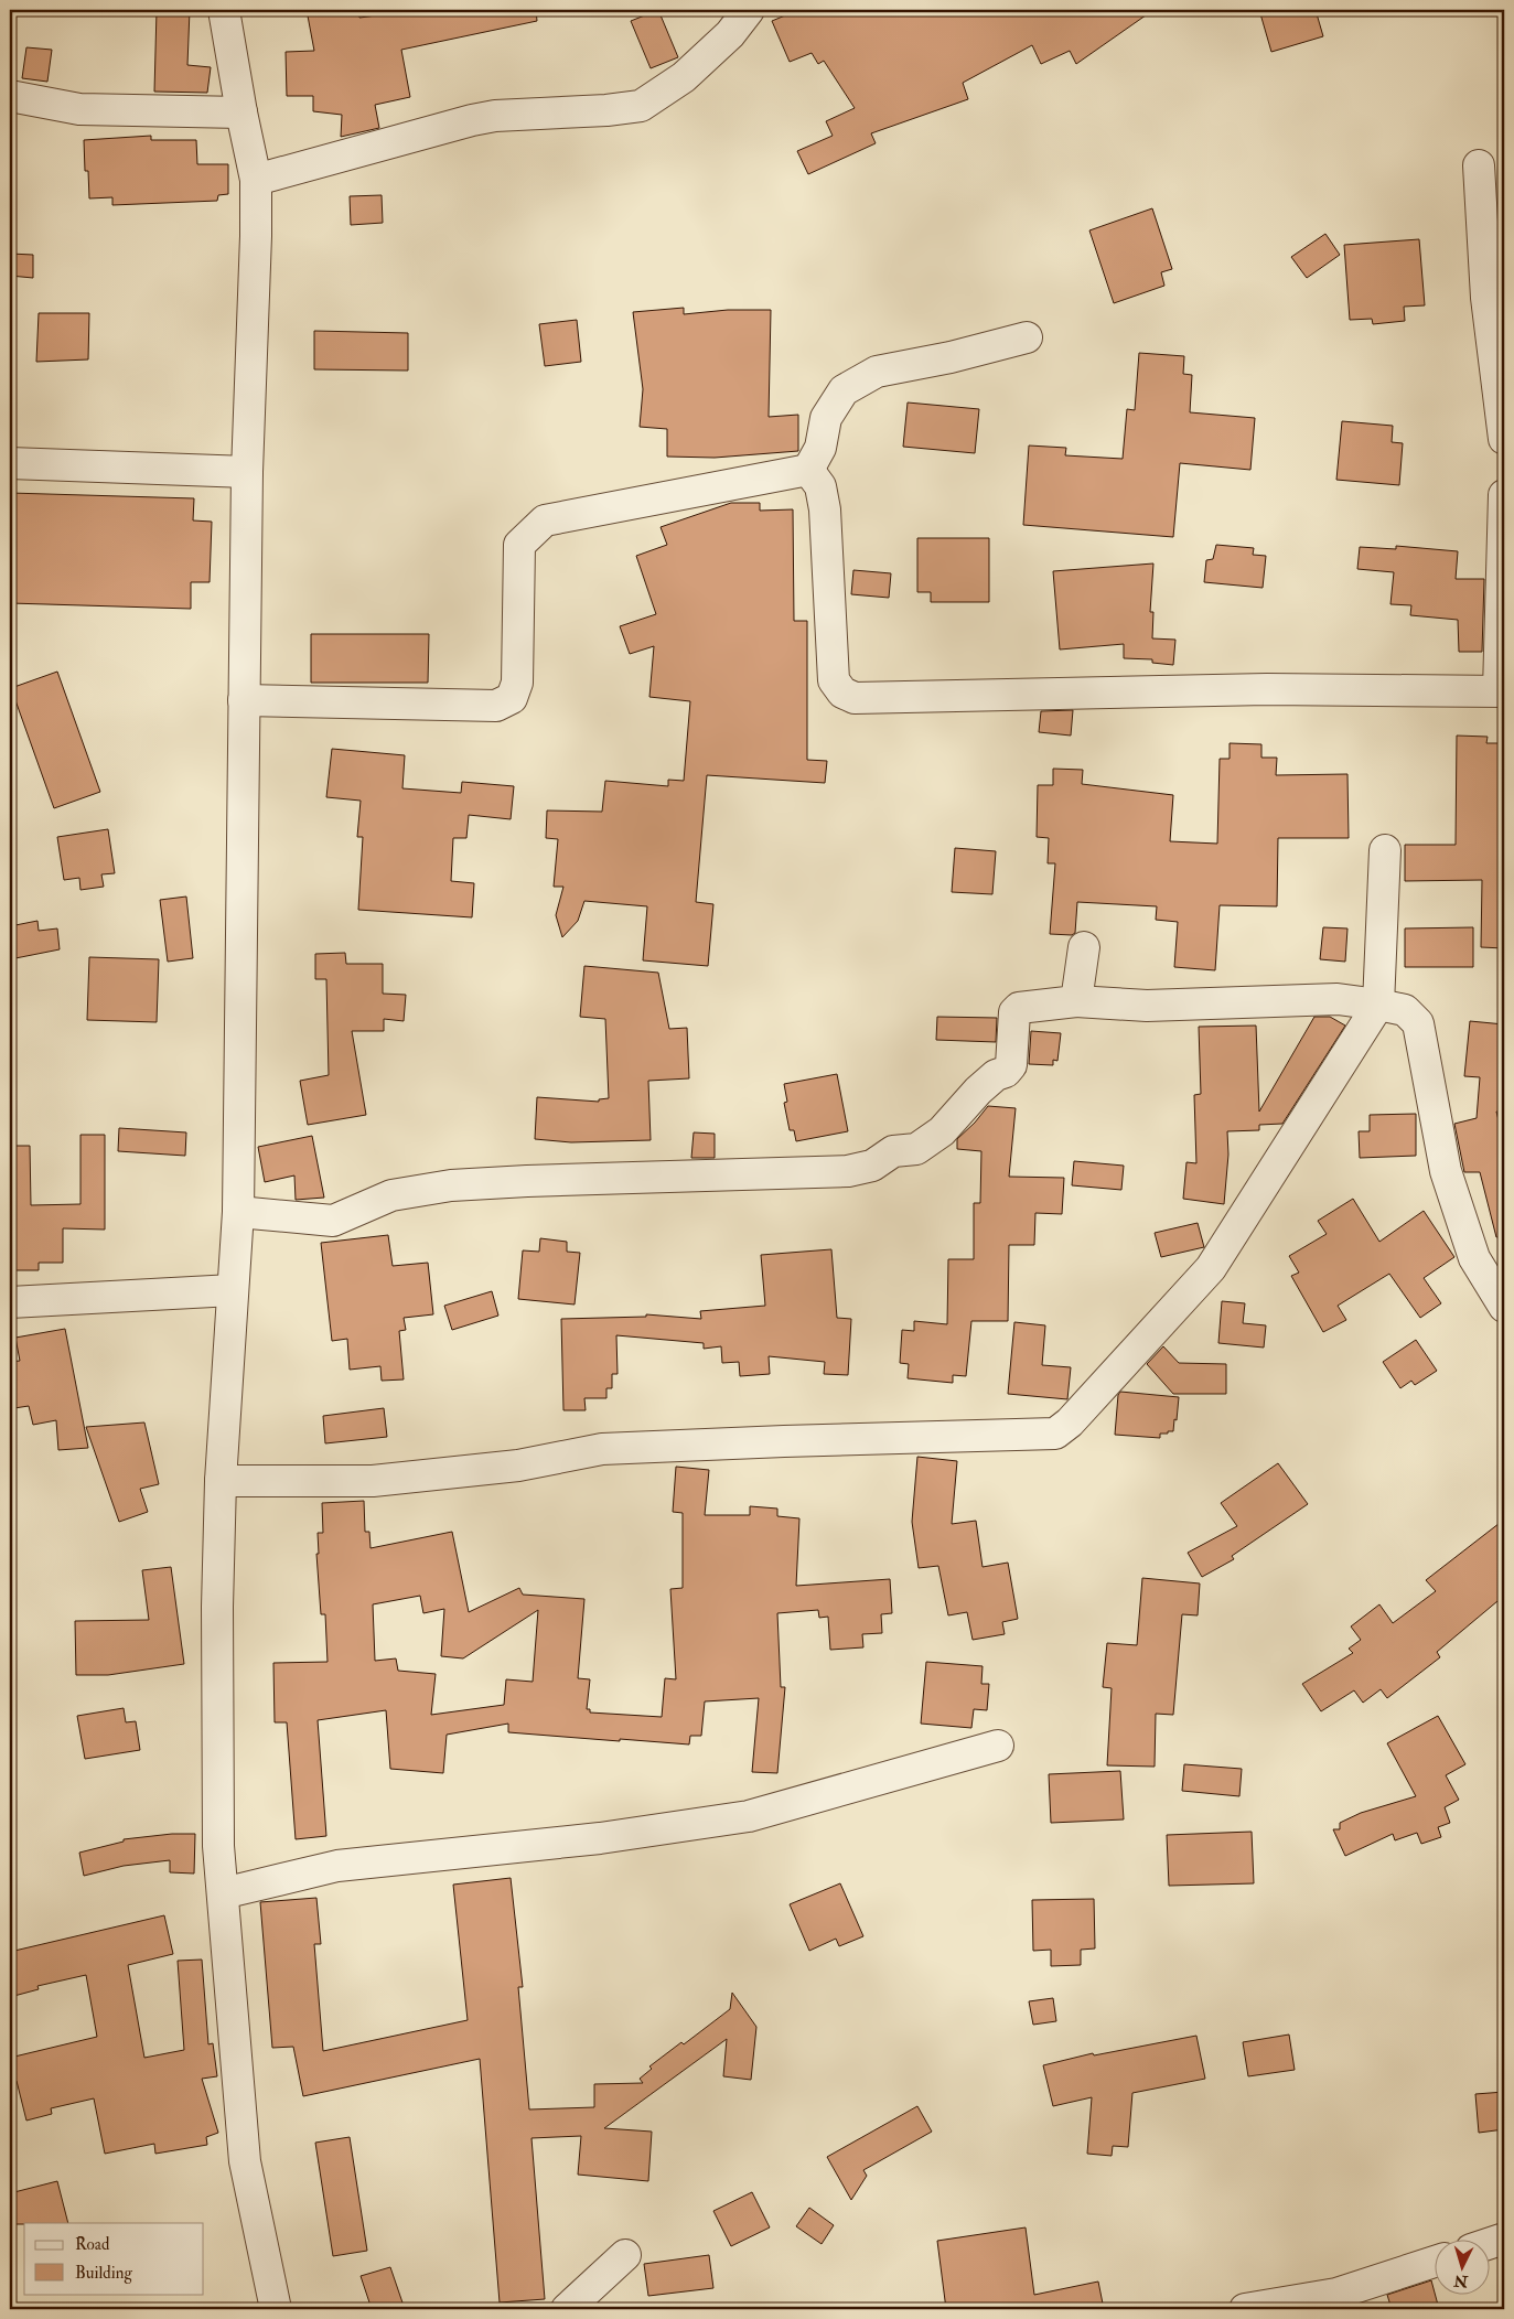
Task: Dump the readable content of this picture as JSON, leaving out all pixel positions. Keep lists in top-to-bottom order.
{
  "legend": ["Road", "Building"],
  "north": "bottom"
}
